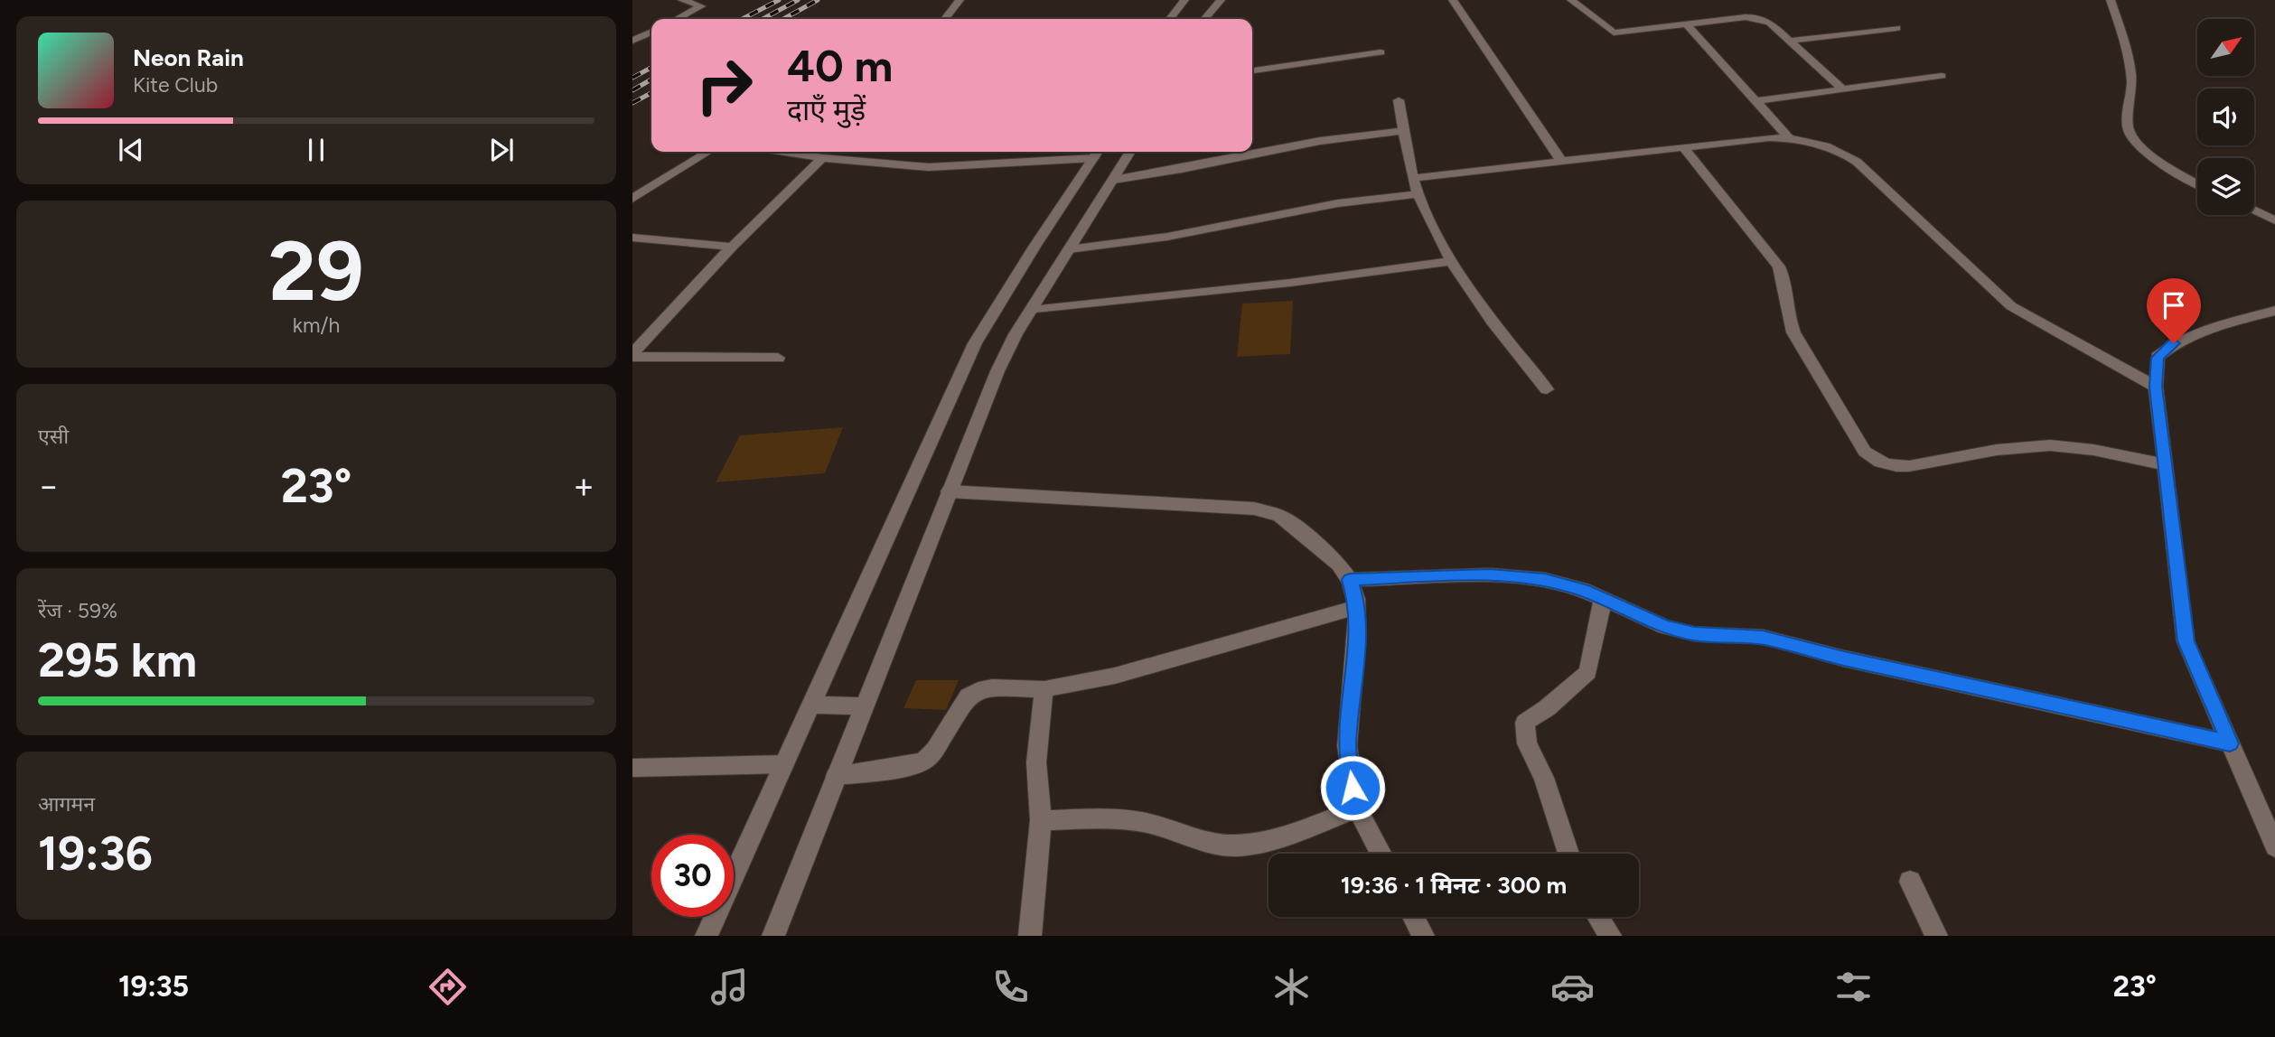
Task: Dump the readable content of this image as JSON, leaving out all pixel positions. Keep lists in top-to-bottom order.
{
  "north": "top right",
  "page": {
    "turn": ["40 m", "दाएँ मुड़ें"],
    "song": ["Neon Rain", "Kite Club"],
    "tile": [
      ["29", "km/h"],
      "एसी",
      ["रेंज · 59%", "295 km"],
      ["आगमन", "19:36"]
    ],
    "heat": ["−", "23°", "+"],
    "limit": "30",
    "trip": "19:36 · 1 मिनट · 300 m",
    "tabs": ["19:35", "23°"]
  }
}
